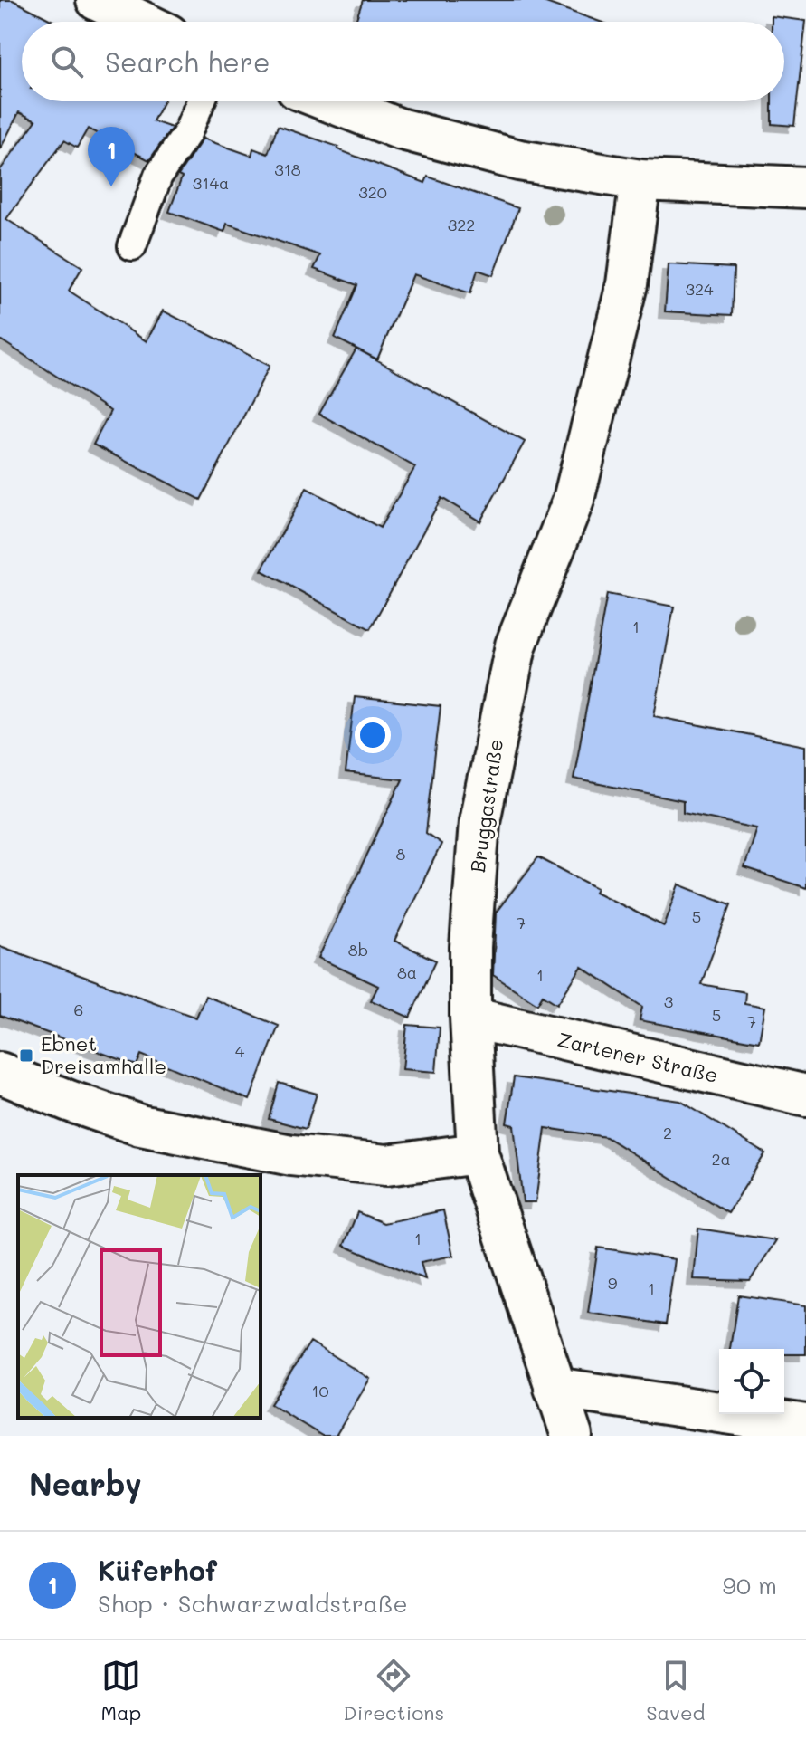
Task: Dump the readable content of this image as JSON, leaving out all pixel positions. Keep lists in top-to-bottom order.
{
  "streets": {
    "street": ["Bruggastraße", "Zartener Straße"]
  },
  "crossings": [
    ["Bruggastraße", "Zartener Straße"]
  ],
  "places": {
    "transit": ["Ebnet Dreisamhalle"]
  },
  "house_numbers": [
    "318",
    "314a",
    "320",
    "322",
    "324",
    "1",
    "8",
    "5",
    "7",
    "8b",
    "8a",
    "1",
    "3",
    "6",
    "5",
    "7",
    "4",
    "2",
    "2a",
    "1",
    "9",
    "1",
    "10"
  ],
  "page": {
    "search": "Search here",
    "pins": "1",
    "heading": "Nearby",
    "list": [
      {
        "mark": "1",
        "name": "Küferhof",
        "note": "Shop · Schwarzwaldstraße",
        "value": "90 m"
      }
    ],
    "nav": ["Map", "Directions", "Saved"]
  }
}
